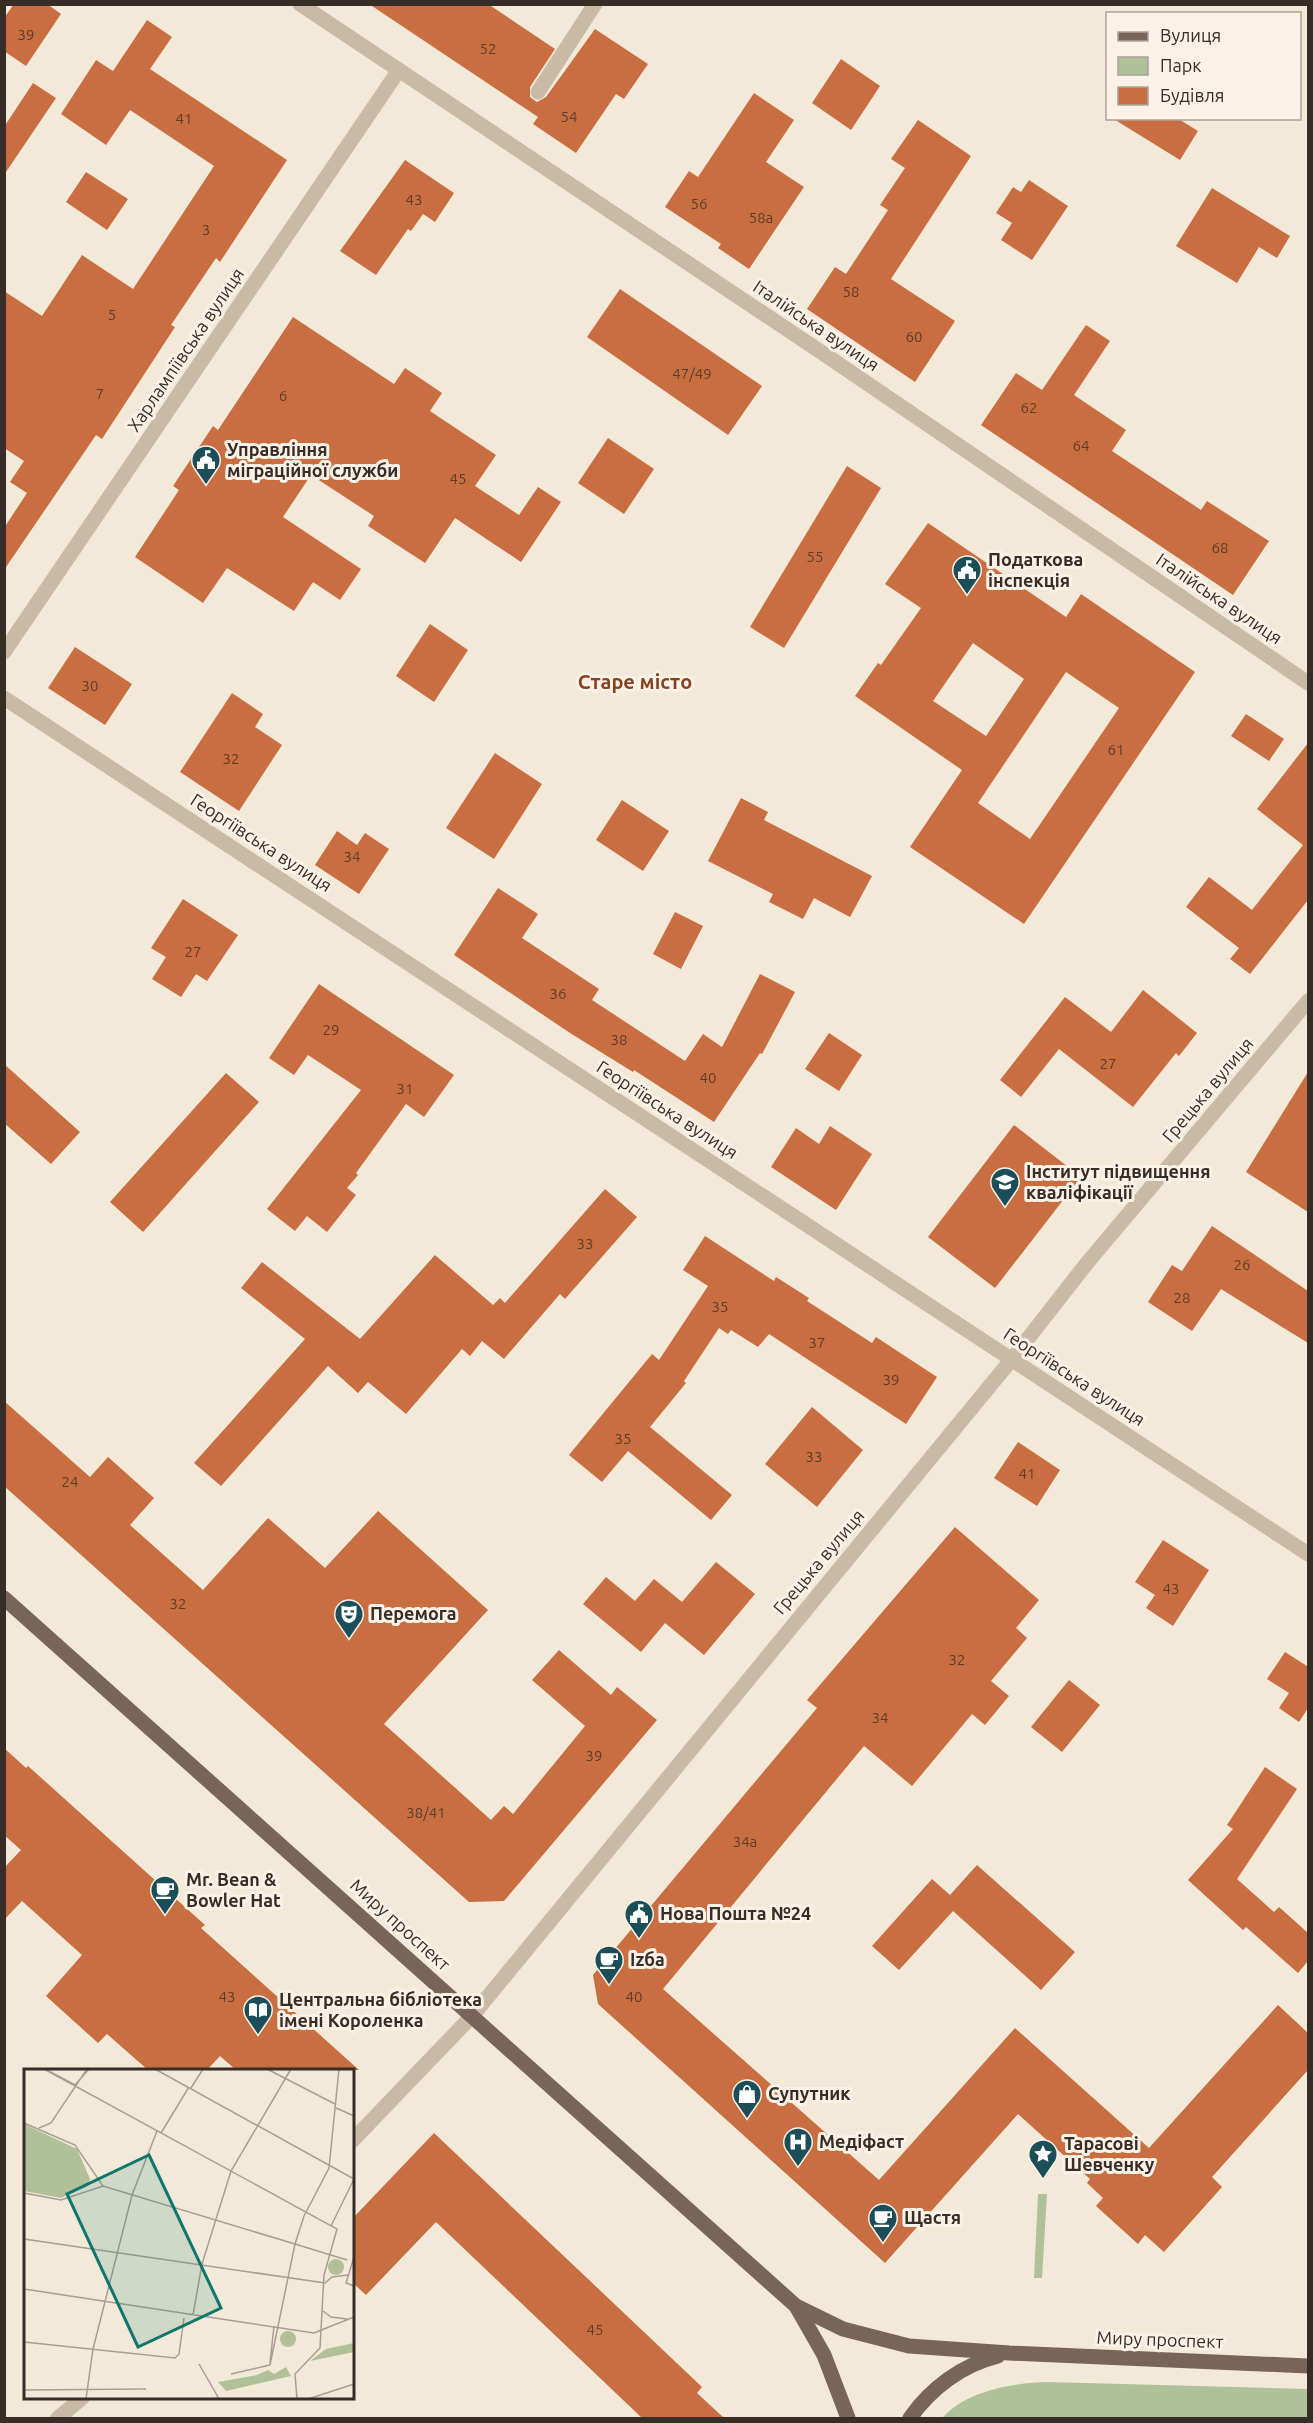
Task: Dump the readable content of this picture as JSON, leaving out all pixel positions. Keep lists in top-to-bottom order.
{
  "streets": {
    "main road": ["Миру проспект"],
    "street": [
      "Італійська вулиця",
      "Харлампіївська вулиця",
      "Георгіївська вулиця",
      "Грецька вулиця"
    ]
  },
  "crossings": [
    ["Італійська вулиця", "Харлампіївська вулиця"],
    ["Георгіївська вулиця", "Грецька вулиця"],
    ["Грецька вулиця", "Миру проспект"]
  ],
  "districts": ["Старе місто"],
  "places": {
    "public building": ["Управління міграційної служби", "Податкова інспекція", "Нова Пошта №24"],
    "school or university": ["Інститут підвищення кваліфікації"],
    "theatre": ["Перемога"],
    "cafe": ["Mr. Bean & Bowler Hat", "Izба", "Щастя"],
    "library": ["Центральна бібліотека імені Короленка"],
    "shop": ["Супутник"],
    "hospital": ["Медіфаст"],
    "place": ["Тарасові Шевченку"]
  },
  "house_numbers": [
    "39",
    "52",
    "54",
    "41",
    "43",
    "56",
    "58а",
    "3",
    "58",
    "5",
    "60",
    "47/49",
    "7",
    "6",
    "62",
    "64",
    "45",
    "68",
    "55",
    "30",
    "61",
    "32",
    "34",
    "27",
    "36",
    "29",
    "38",
    "27",
    "40",
    "31",
    "33",
    "26",
    "28",
    "35",
    "37",
    "39",
    "35",
    "33",
    "41",
    "24",
    "43",
    "32",
    "32",
    "34",
    "39",
    "38/41",
    "34а",
    "43",
    "40",
    "45"
  ],
  "legend": ["Вулиця", "Парк", "Будівля"]
}
